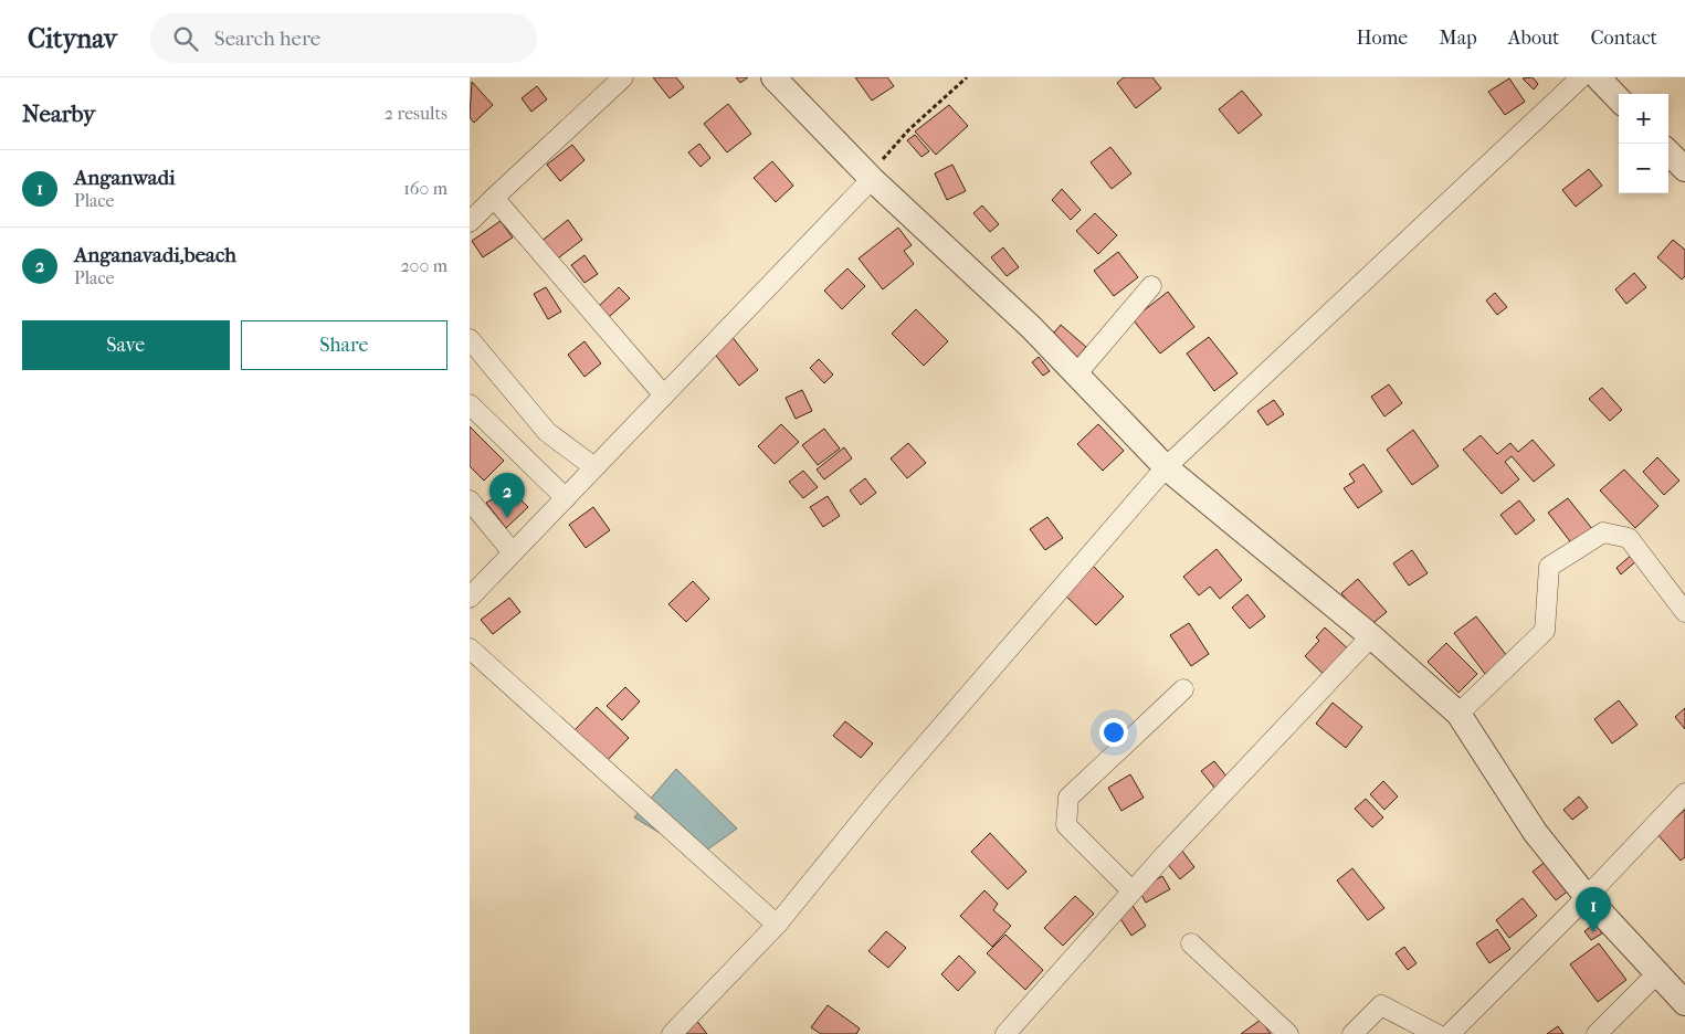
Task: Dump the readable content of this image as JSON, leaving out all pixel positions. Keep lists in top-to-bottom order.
{
  "page": {
    "header": "Citynav",
    "search": "Search here",
    "nav": [
      "Home",
      "Map",
      "About",
      "Contact"
    ],
    "heading": ["Nearby", "2 results"],
    "map_buttons": ["+", "−"],
    "list": [
      {
        "mark": "1",
        "name": "Anganwadi",
        "note": "Place",
        "value": "160 m"
      },
      {
        "mark": "2",
        "name": "Anganavadi,beach",
        "note": "Place",
        "value": "200 m"
      }
    ],
    "buttons": ["Save", "Share"],
    "pins": ["2", "1"]
  }
}
